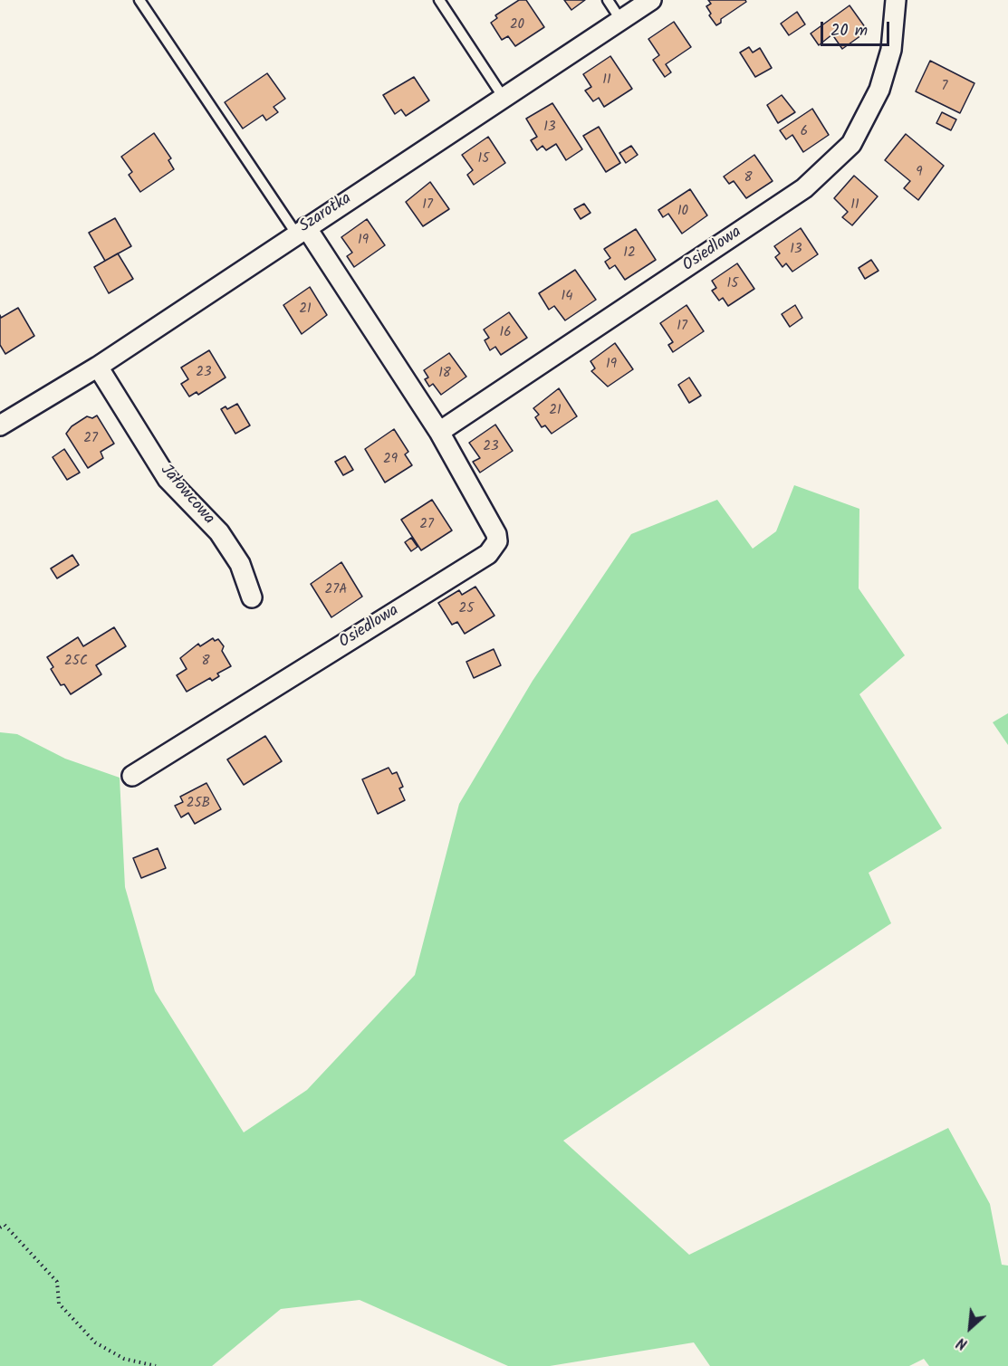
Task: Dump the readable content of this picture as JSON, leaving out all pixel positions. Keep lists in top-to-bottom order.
{
  "streets": {
    "street": ["Szarotka", "Osiedlowa", "Jałowcowa"]
  },
  "crossings": [
    ["Szarotka", "Osiedlowa"],
    ["Szarotka", "Jałowcowa"]
  ],
  "house_numbers": [
    "20",
    "11",
    "7",
    "13",
    "6",
    "15",
    "9",
    "8",
    "17",
    "11",
    "10",
    "19",
    "13",
    "12",
    "15",
    "14",
    "21",
    "17",
    "16",
    "19",
    "23",
    "18",
    "21",
    "27",
    "23",
    "29",
    "27",
    "27A",
    "25",
    "25C",
    "8",
    "25B"
  ],
  "scale_bar": "20 m",
  "north": "bottom left"
}
